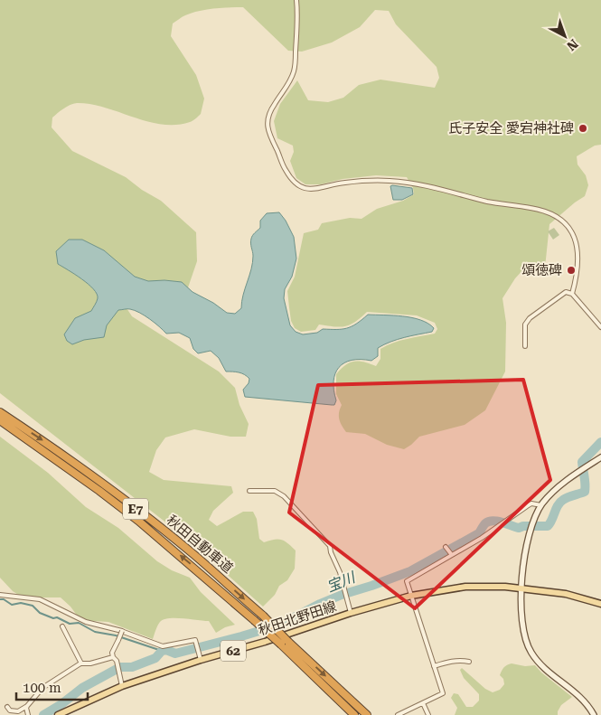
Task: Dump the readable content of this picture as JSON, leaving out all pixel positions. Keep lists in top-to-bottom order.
{
  "streets": {
    "highway": ["E7", "秋田自動車道"],
    "main road": ["秋田北野田線", "62"]
  },
  "water": ["宝川"],
  "places": ["氏子安全 愛宕神社碑", "頌徳碑"],
  "scale_bar": "100 m",
  "north": "bottom right"
}
